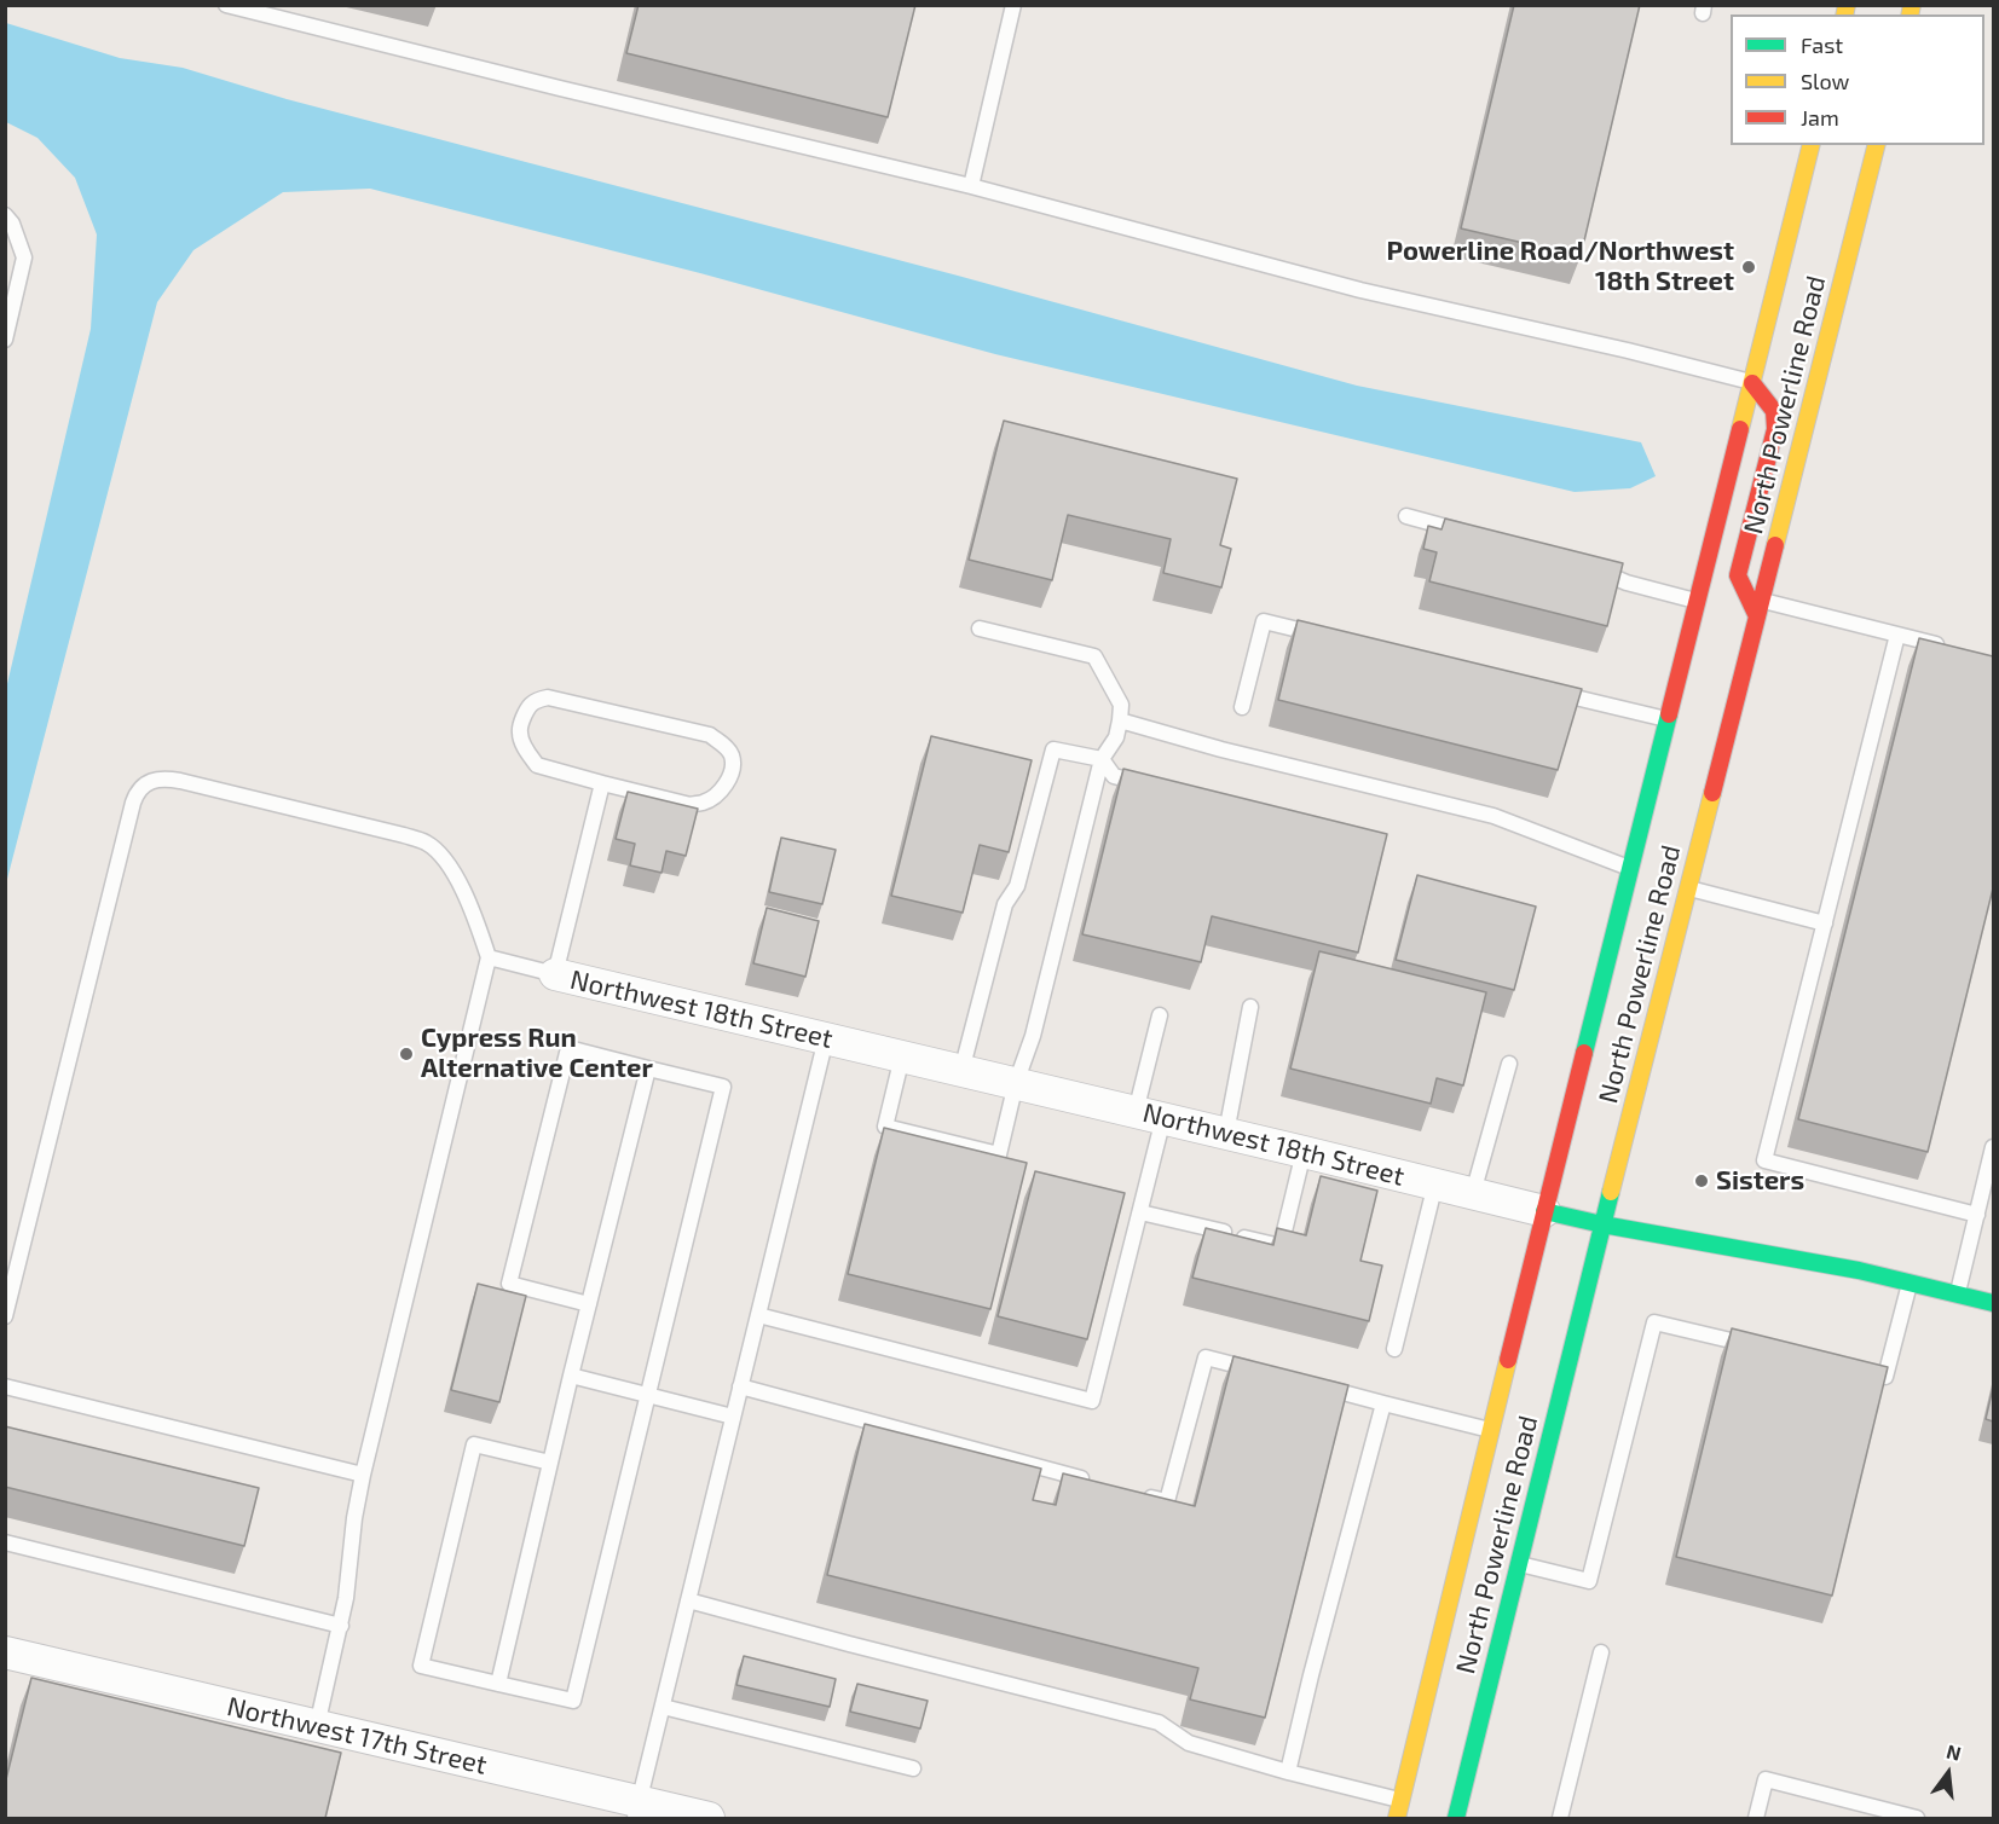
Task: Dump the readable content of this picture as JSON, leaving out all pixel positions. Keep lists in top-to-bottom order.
{
  "streets": {
    "main road": ["North Powerline Road", "Northwest 18th Street"],
    "street": ["Northwest 17th Street"]
  },
  "crossings": [
    ["North Powerline Road", "Northwest 18th Street"]
  ],
  "places": ["Powerline Road/Northwest 18th Street", "Cypress Run Alternative Center", "Sisters"],
  "legend": ["Fast", "Slow", "Jam"],
  "north": "top"
}
